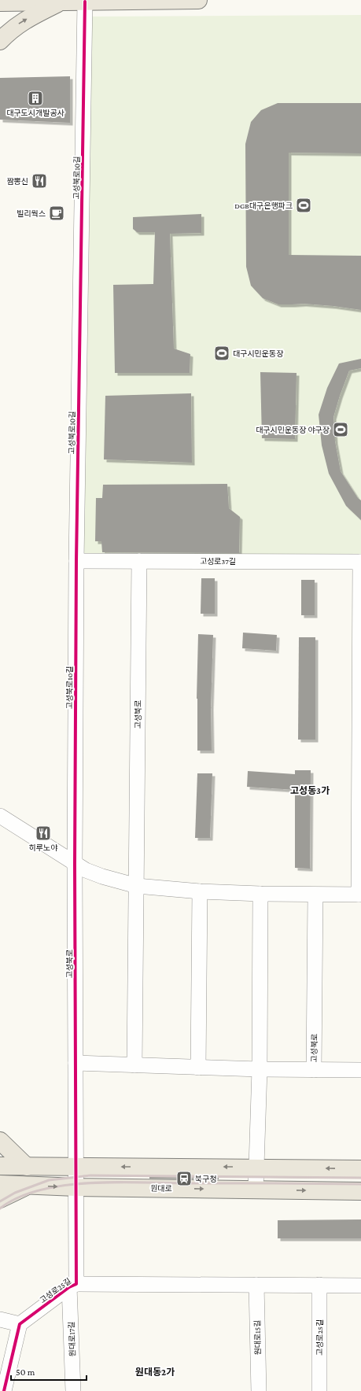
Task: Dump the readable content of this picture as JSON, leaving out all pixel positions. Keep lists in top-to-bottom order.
{
  "streets": {
    "main road": ["원대로"],
    "street": [
      "고성북로10길",
      "고성로37길",
      "고성북로",
      "고성로25길",
      "원대로15길",
      "원대로17길"
    ]
  },
  "crossings": [
    ["고성북로10길", "고성로37길"],
    ["고성북로10길", "고성북로"],
    ["고성로37길", "고성북로"],
    ["고성북로", "고성로25길"],
    ["원대로", "고성로25길"],
    ["고성로25길", "원대로15길"],
    ["고성로25길", "원대로17길"]
  ],
  "districts": ["고성동3가", "원대동2가"],
  "places": {
    "building": ["대구도시개발공사"],
    "restaurant": ["짬뽕신", "히루노야"],
    "sports": ["DGB대구은행파크", "대구시민운동장", "대구시민운동장 야구장"],
    "cafe": ["빌리웍스"],
    "station": ["북구청"]
  },
  "scale_bar": "50 m"
}
